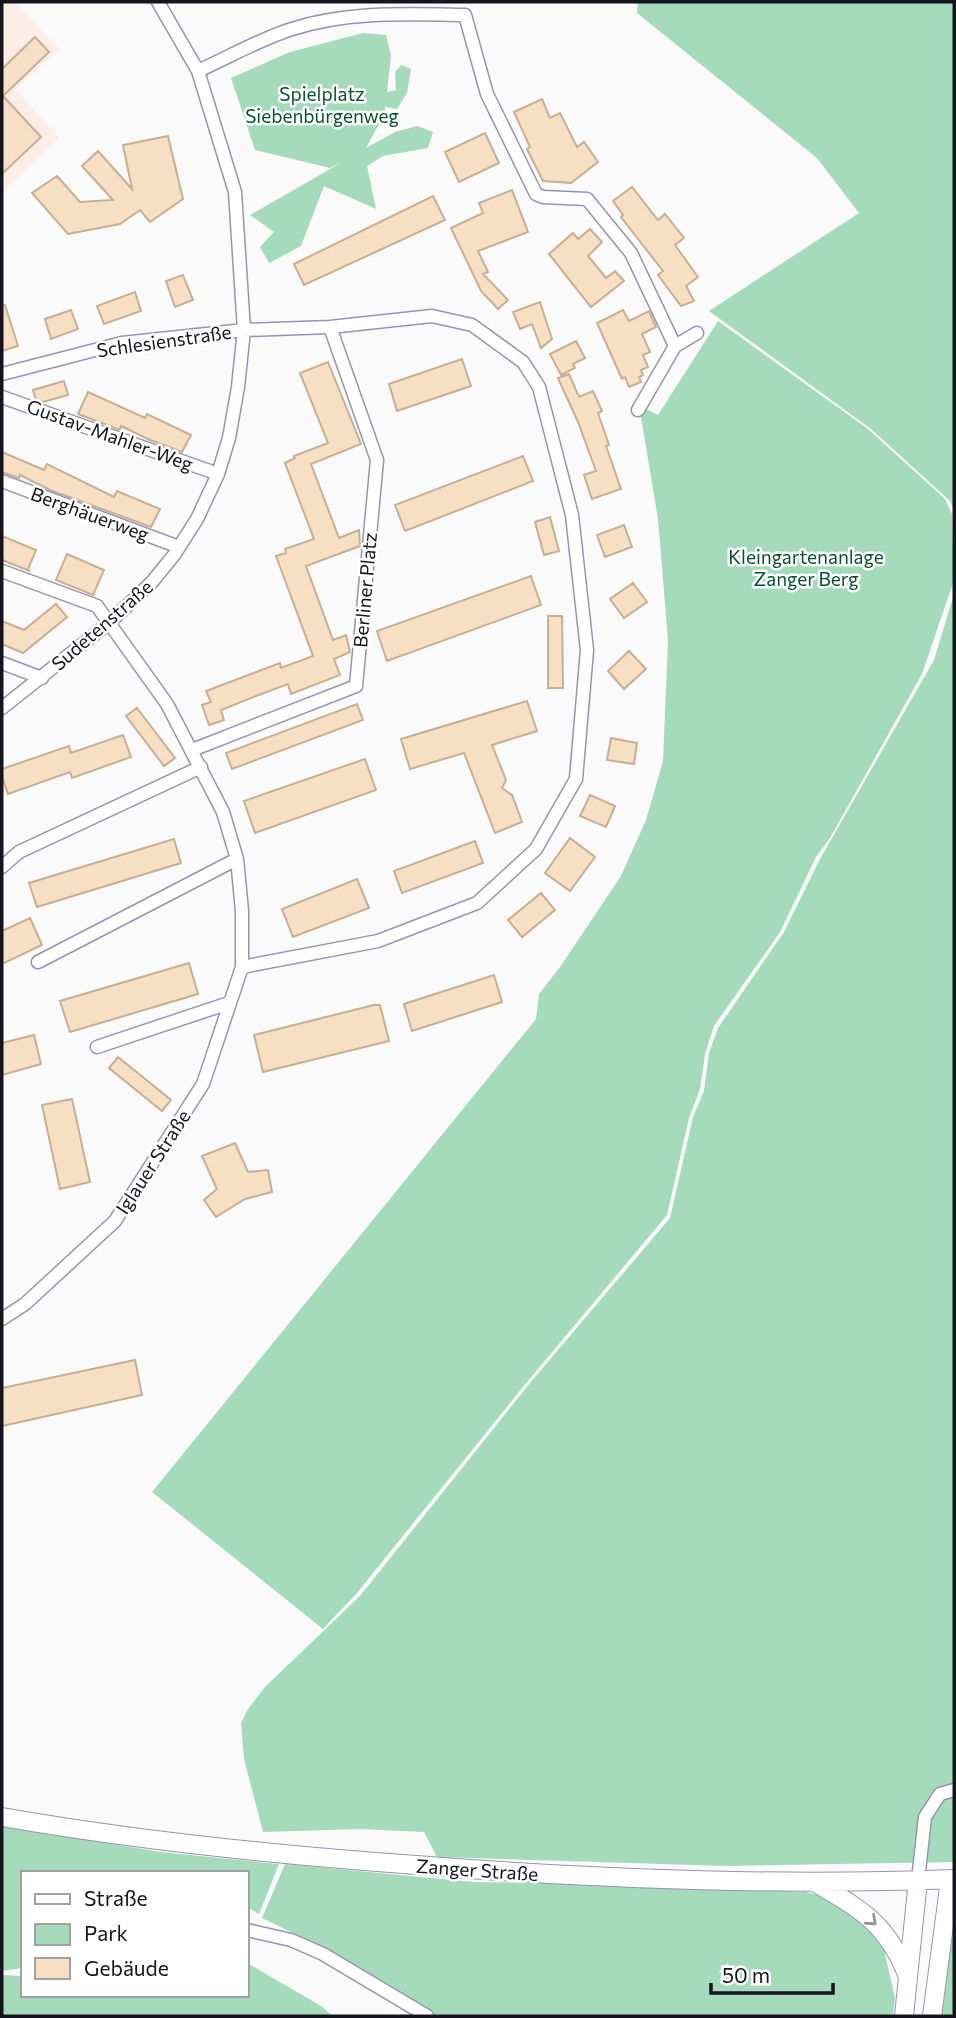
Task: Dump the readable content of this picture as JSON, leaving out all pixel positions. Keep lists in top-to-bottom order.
{
  "streets": {
    "street": [
      "Schlesienstraße",
      "Gustav-Mahler-Weg",
      "Berghäuerweg",
      "Berliner Platz",
      "Sudetenstraße",
      "Iglauer Straße",
      "Zanger Straße"
    ]
  },
  "crossings": [
    ["Schlesienstraße", "Berliner Platz"],
    ["Schlesienstraße", "Sudetenstraße"],
    ["Schlesienstraße", "Iglauer Straße"],
    ["Gustav-Mahler-Weg", "Sudetenstraße"],
    ["Berghäuerweg", "Sudetenstraße"],
    ["Berliner Platz", "Iglauer Straße"],
    ["Sudetenstraße", "Iglauer Straße"]
  ],
  "parks": ["Spielplatz Siebenbürgenweg", "Kleingartenanlage Zanger Berg"],
  "legend": ["Straße", "Park", "Gebäude"],
  "scale_bar": "50 m"
}
